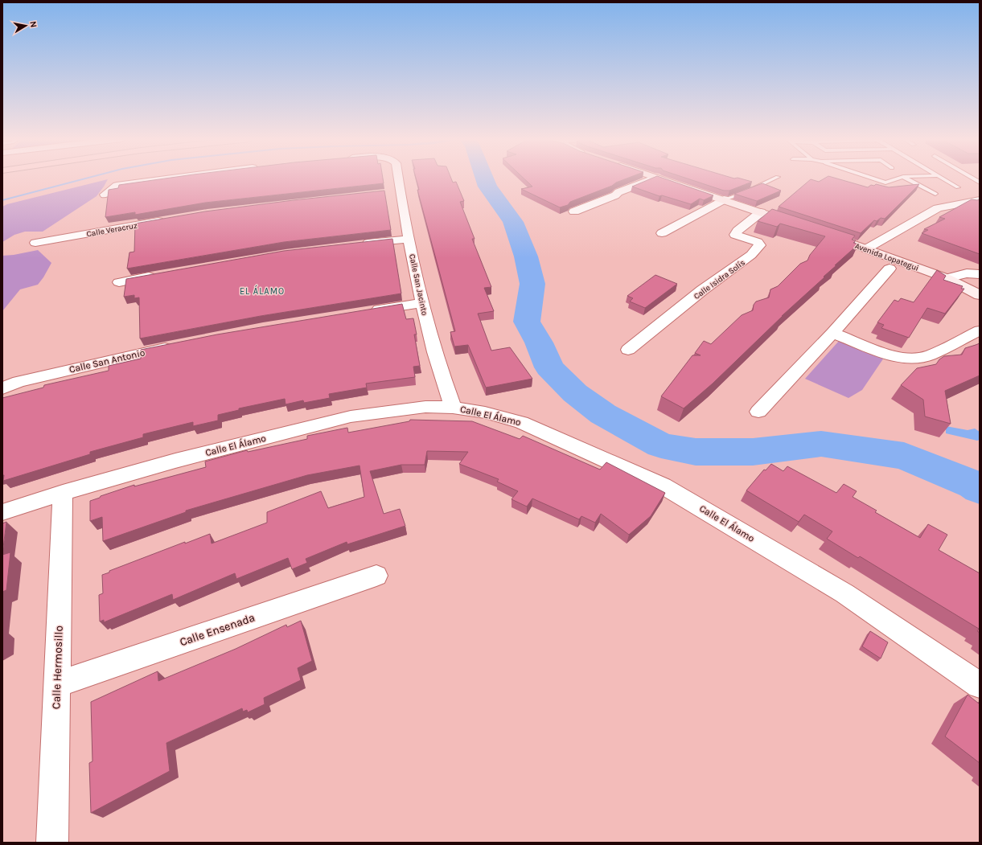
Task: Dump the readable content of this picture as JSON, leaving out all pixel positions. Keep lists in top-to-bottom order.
{
  "streets": {
    "street": [
      "Calle Veracruz",
      "Avenida Lopategui",
      "Calle Isidra Solís",
      "Calle San Jacinto",
      "Calle San Antonio",
      "Calle El Álamo",
      "Calle Ensenada",
      "Calle Hermosillo"
    ]
  },
  "crossings": [
    ["Calle San Jacinto", "Calle El Álamo"],
    ["Calle El Álamo", "Calle Hermosillo"],
    ["Calle Ensenada", "Calle Hermosillo"]
  ],
  "districts": ["EL ÁLAMO"],
  "north": "right"
}
